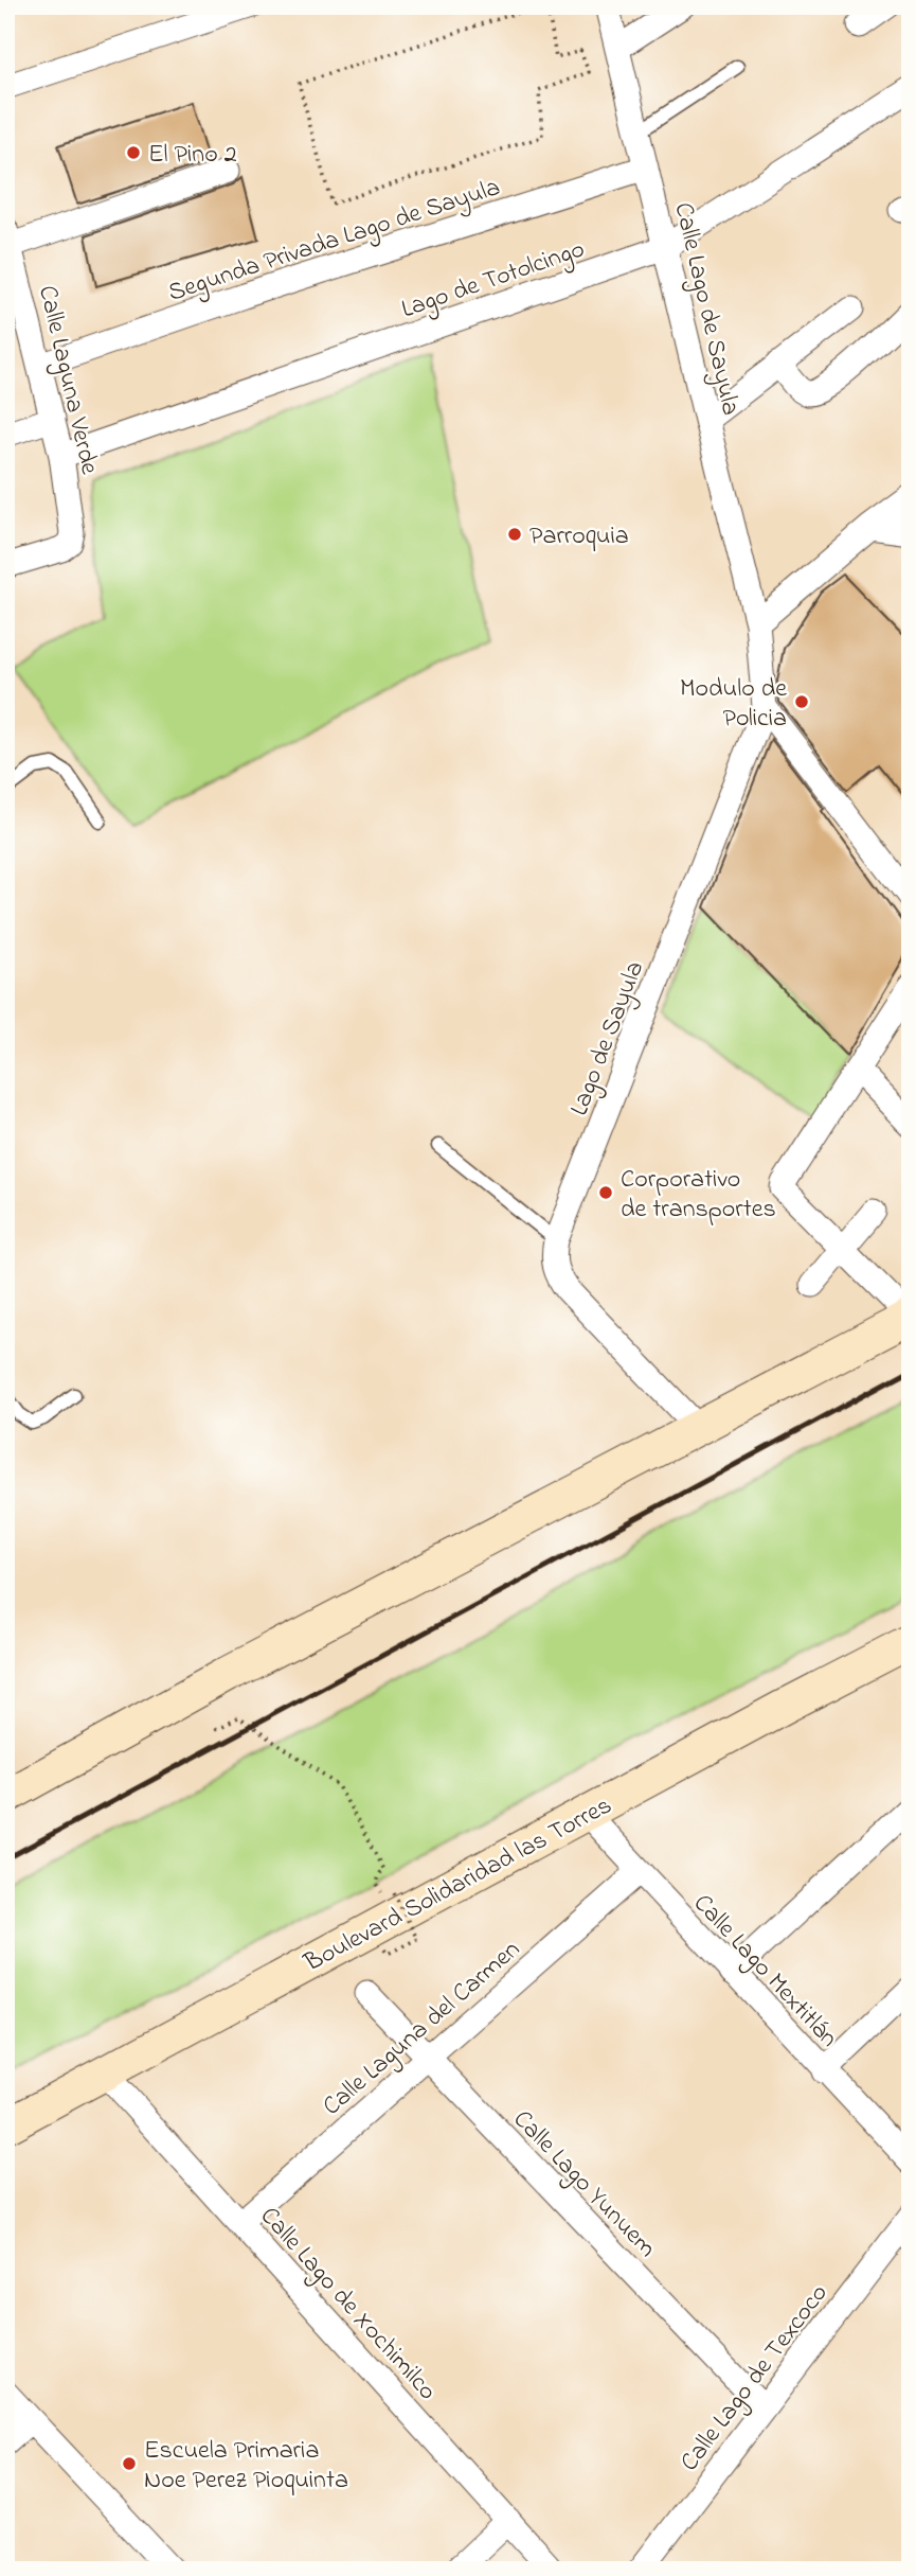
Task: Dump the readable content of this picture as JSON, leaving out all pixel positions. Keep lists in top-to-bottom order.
{
  "streets": {
    "main road": ["Boulevard Solidaridad las Torres"],
    "street": [
      "Segunda Privada Lago de Sayula",
      "Lago de Totolcingo",
      "Calle Lago de Sayula",
      "Calle Laguna Verde",
      "Lago de Sayula",
      "Calle Lago Mextitlán",
      "Calle Laguna del Carmen",
      "Calle Lago Yunuem",
      "Calle Lago de Xochimilco",
      "Calle Lago de Texcoco"
    ]
  },
  "crossings": [
    ["Segunda Privada Lago de Sayula", "Calle Lago de Sayula"],
    ["Segunda Privada Lago de Sayula", "Calle Laguna Verde"],
    ["Lago de Totolcingo", "Calle Lago de Sayula"],
    ["Lago de Totolcingo", "Calle Laguna Verde"],
    ["Calle Lago de Sayula", "Lago de Sayula"],
    ["Boulevard Solidaridad las Torres", "Calle Lago Mextitlán"],
    ["Boulevard Solidaridad las Torres", "Calle Lago de Xochimilco"],
    ["Calle Lago Mextitlán", "Calle Laguna del Carmen"],
    ["Calle Laguna del Carmen", "Calle Lago Yunuem"],
    ["Calle Laguna del Carmen", "Calle Lago de Xochimilco"],
    ["Calle Lago Yunuem", "Calle Lago de Texcoco"]
  ],
  "places": [
    "El Pino 2",
    "Parroquia",
    "Modulo de Policia",
    "Corporativo de transportes",
    "Escuela Primaria Noe Perez Pioquinta"
  ]
}
